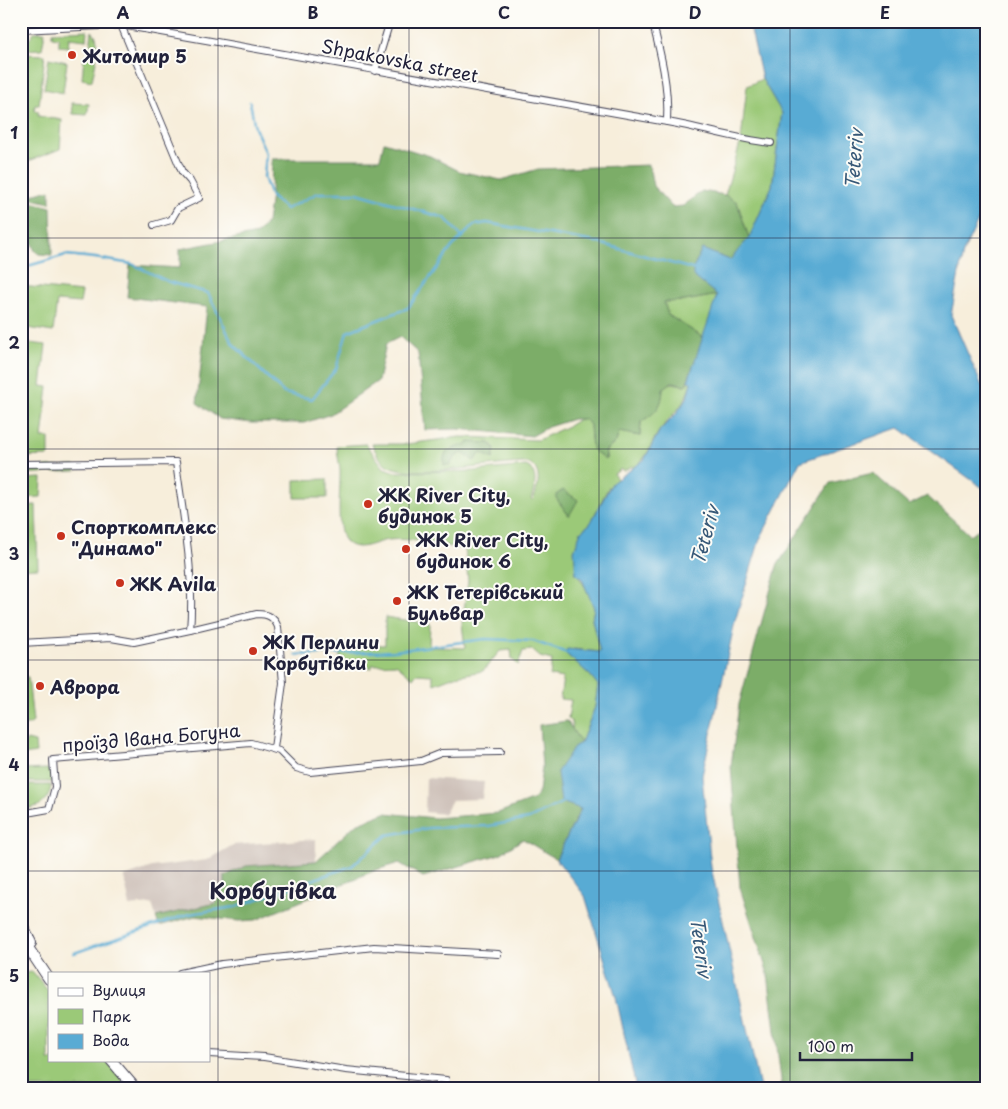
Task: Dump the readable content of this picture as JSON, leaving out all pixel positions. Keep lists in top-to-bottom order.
{
  "streets": {
    "street": ["Shpakovska street", "проїзд Івана Богуна"]
  },
  "districts": ["Корбутівка"],
  "water": ["Teteriv"],
  "places": [
    "Житомир 5",
    "ЖК River City, будинок 5",
    "Спорткомплекс \"Динамо\"",
    "ЖК River City, будинок 6",
    "ЖК Avila",
    "ЖК Тетерівський Бульвар",
    "ЖК Перлини Корбутівки",
    "Аврора"
  ],
  "legend": ["Вулиця", "Парк", "Вода"],
  "scale_bar": "100 m",
  "grid": {
    "columns": [
      "A",
      "B",
      "C",
      "D",
      "E"
    ],
    "rows": [
      "1",
      "2",
      "3",
      "4",
      "5"
    ]
  }
}
